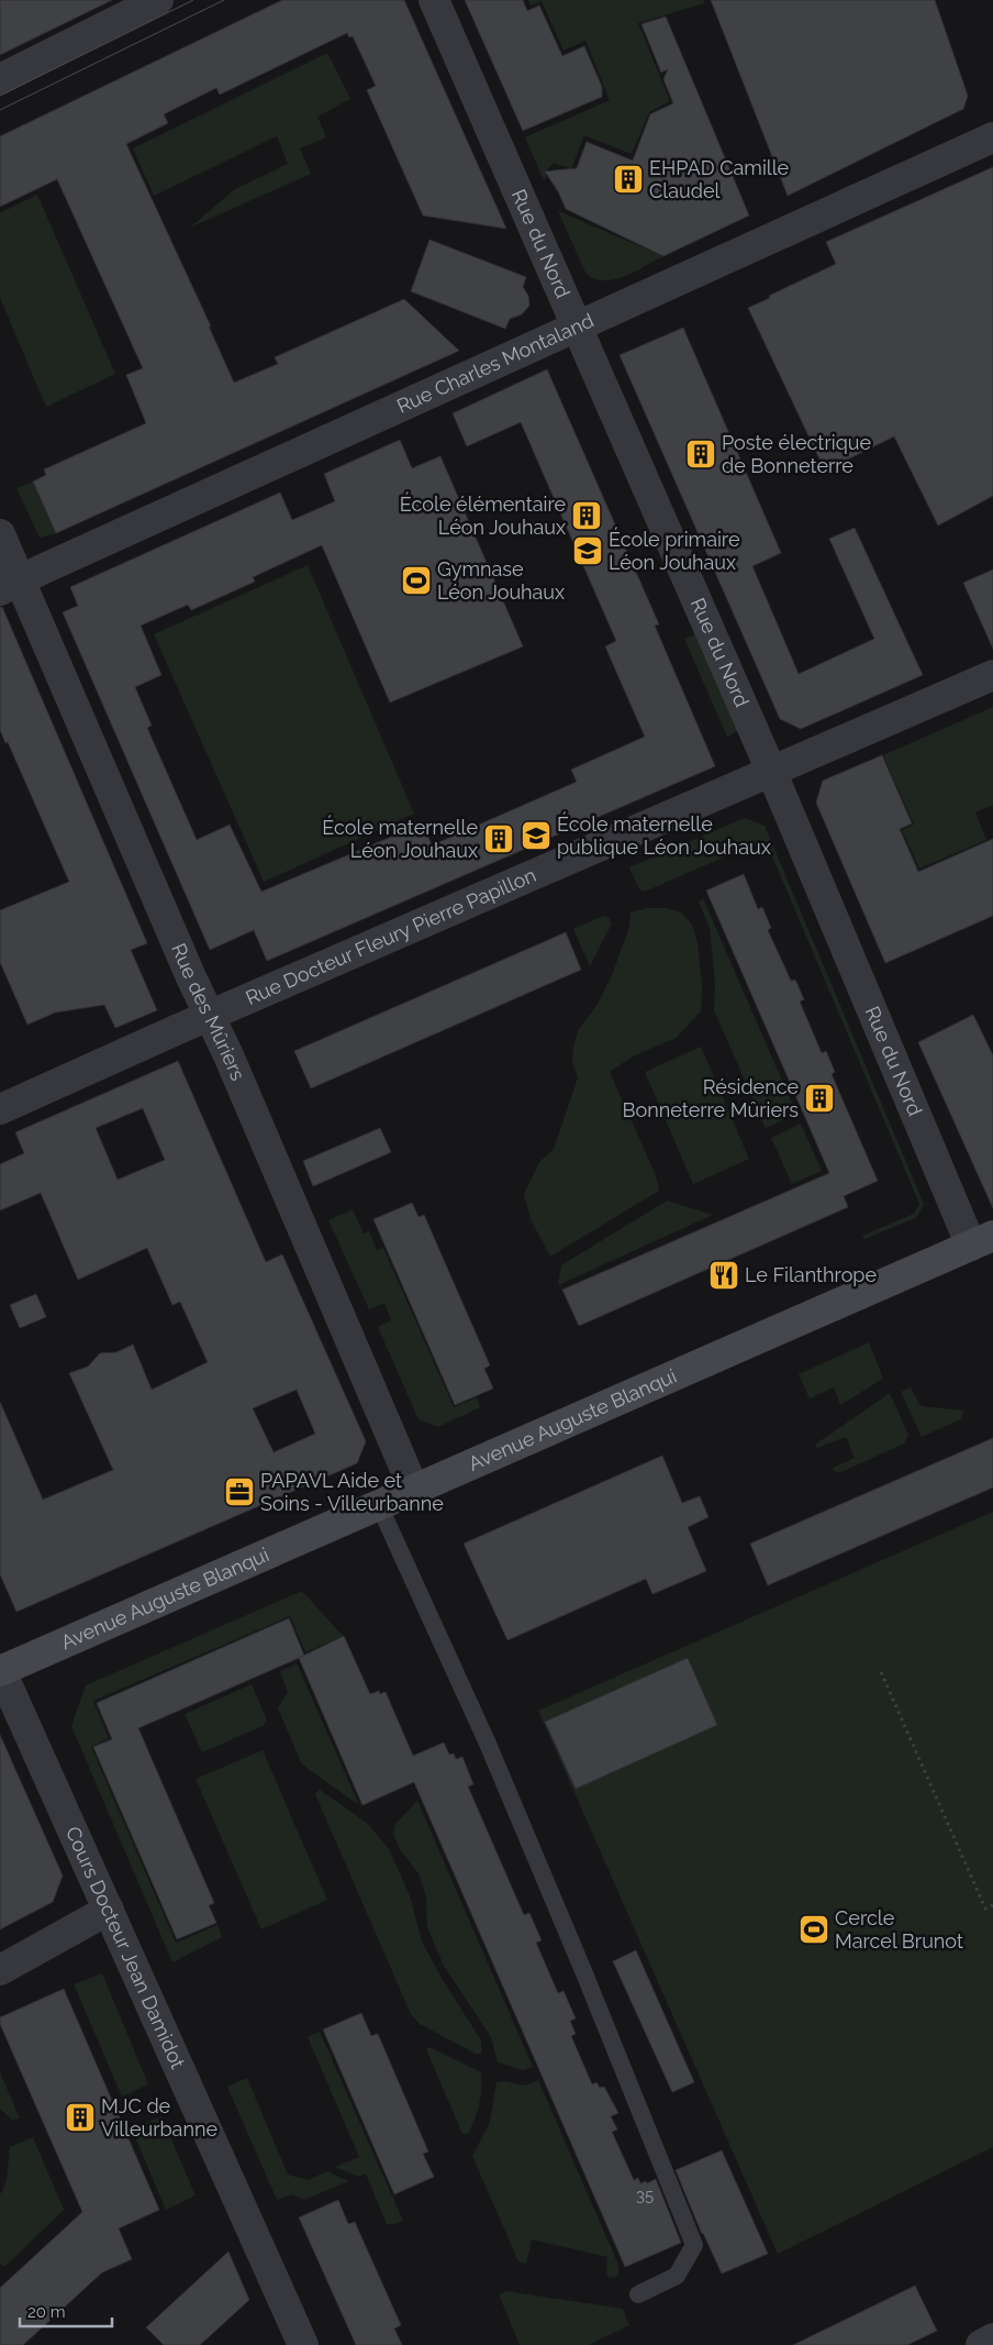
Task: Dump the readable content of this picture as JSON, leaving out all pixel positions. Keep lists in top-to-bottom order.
{
  "streets": {
    "street": [
      "Rue du Nord",
      "Rue Charles Montaland",
      "Rue Docteur Fleury Pierre Papillon",
      "Rue des Mûriers",
      "Avenue Auguste Blanqui",
      "Cours Docteur Jean Damidot"
    ]
  },
  "crossings": [
    ["Rue du Nord", "Rue Charles Montaland"],
    ["Rue du Nord", "Rue Docteur Fleury Pierre Papillon"],
    ["Rue du Nord", "Avenue Auguste Blanqui"],
    ["Rue Charles Montaland", "Rue des Mûriers"],
    ["Rue Docteur Fleury Pierre Papillon", "Rue des Mûriers"],
    ["Rue des Mûriers", "Avenue Auguste Blanqui"],
    ["Avenue Auguste Blanqui", "Cours Docteur Jean Damidot"]
  ],
  "places": {
    "building": [
      "EHPAD Camille Claudel",
      "Poste électrique de Bonneterre",
      "École élémentaire Léon Jouhaux",
      "École maternelle Léon Jouhaux",
      "Résidence Bonneterre Mûriers",
      "MJC de Villeurbanne"
    ],
    "school or university": ["École primaire Léon Jouhaux", "École maternelle publique Léon Jouhaux"],
    "sports": ["Gymnase Léon Jouhaux", "Cercle Marcel Brunot"],
    "restaurant": ["Le Filanthrope"],
    "office": ["PAPAVL Aide et Soins - Villeurbanne"]
  },
  "house_numbers": ["35"],
  "scale_bar": "20 m"
}
